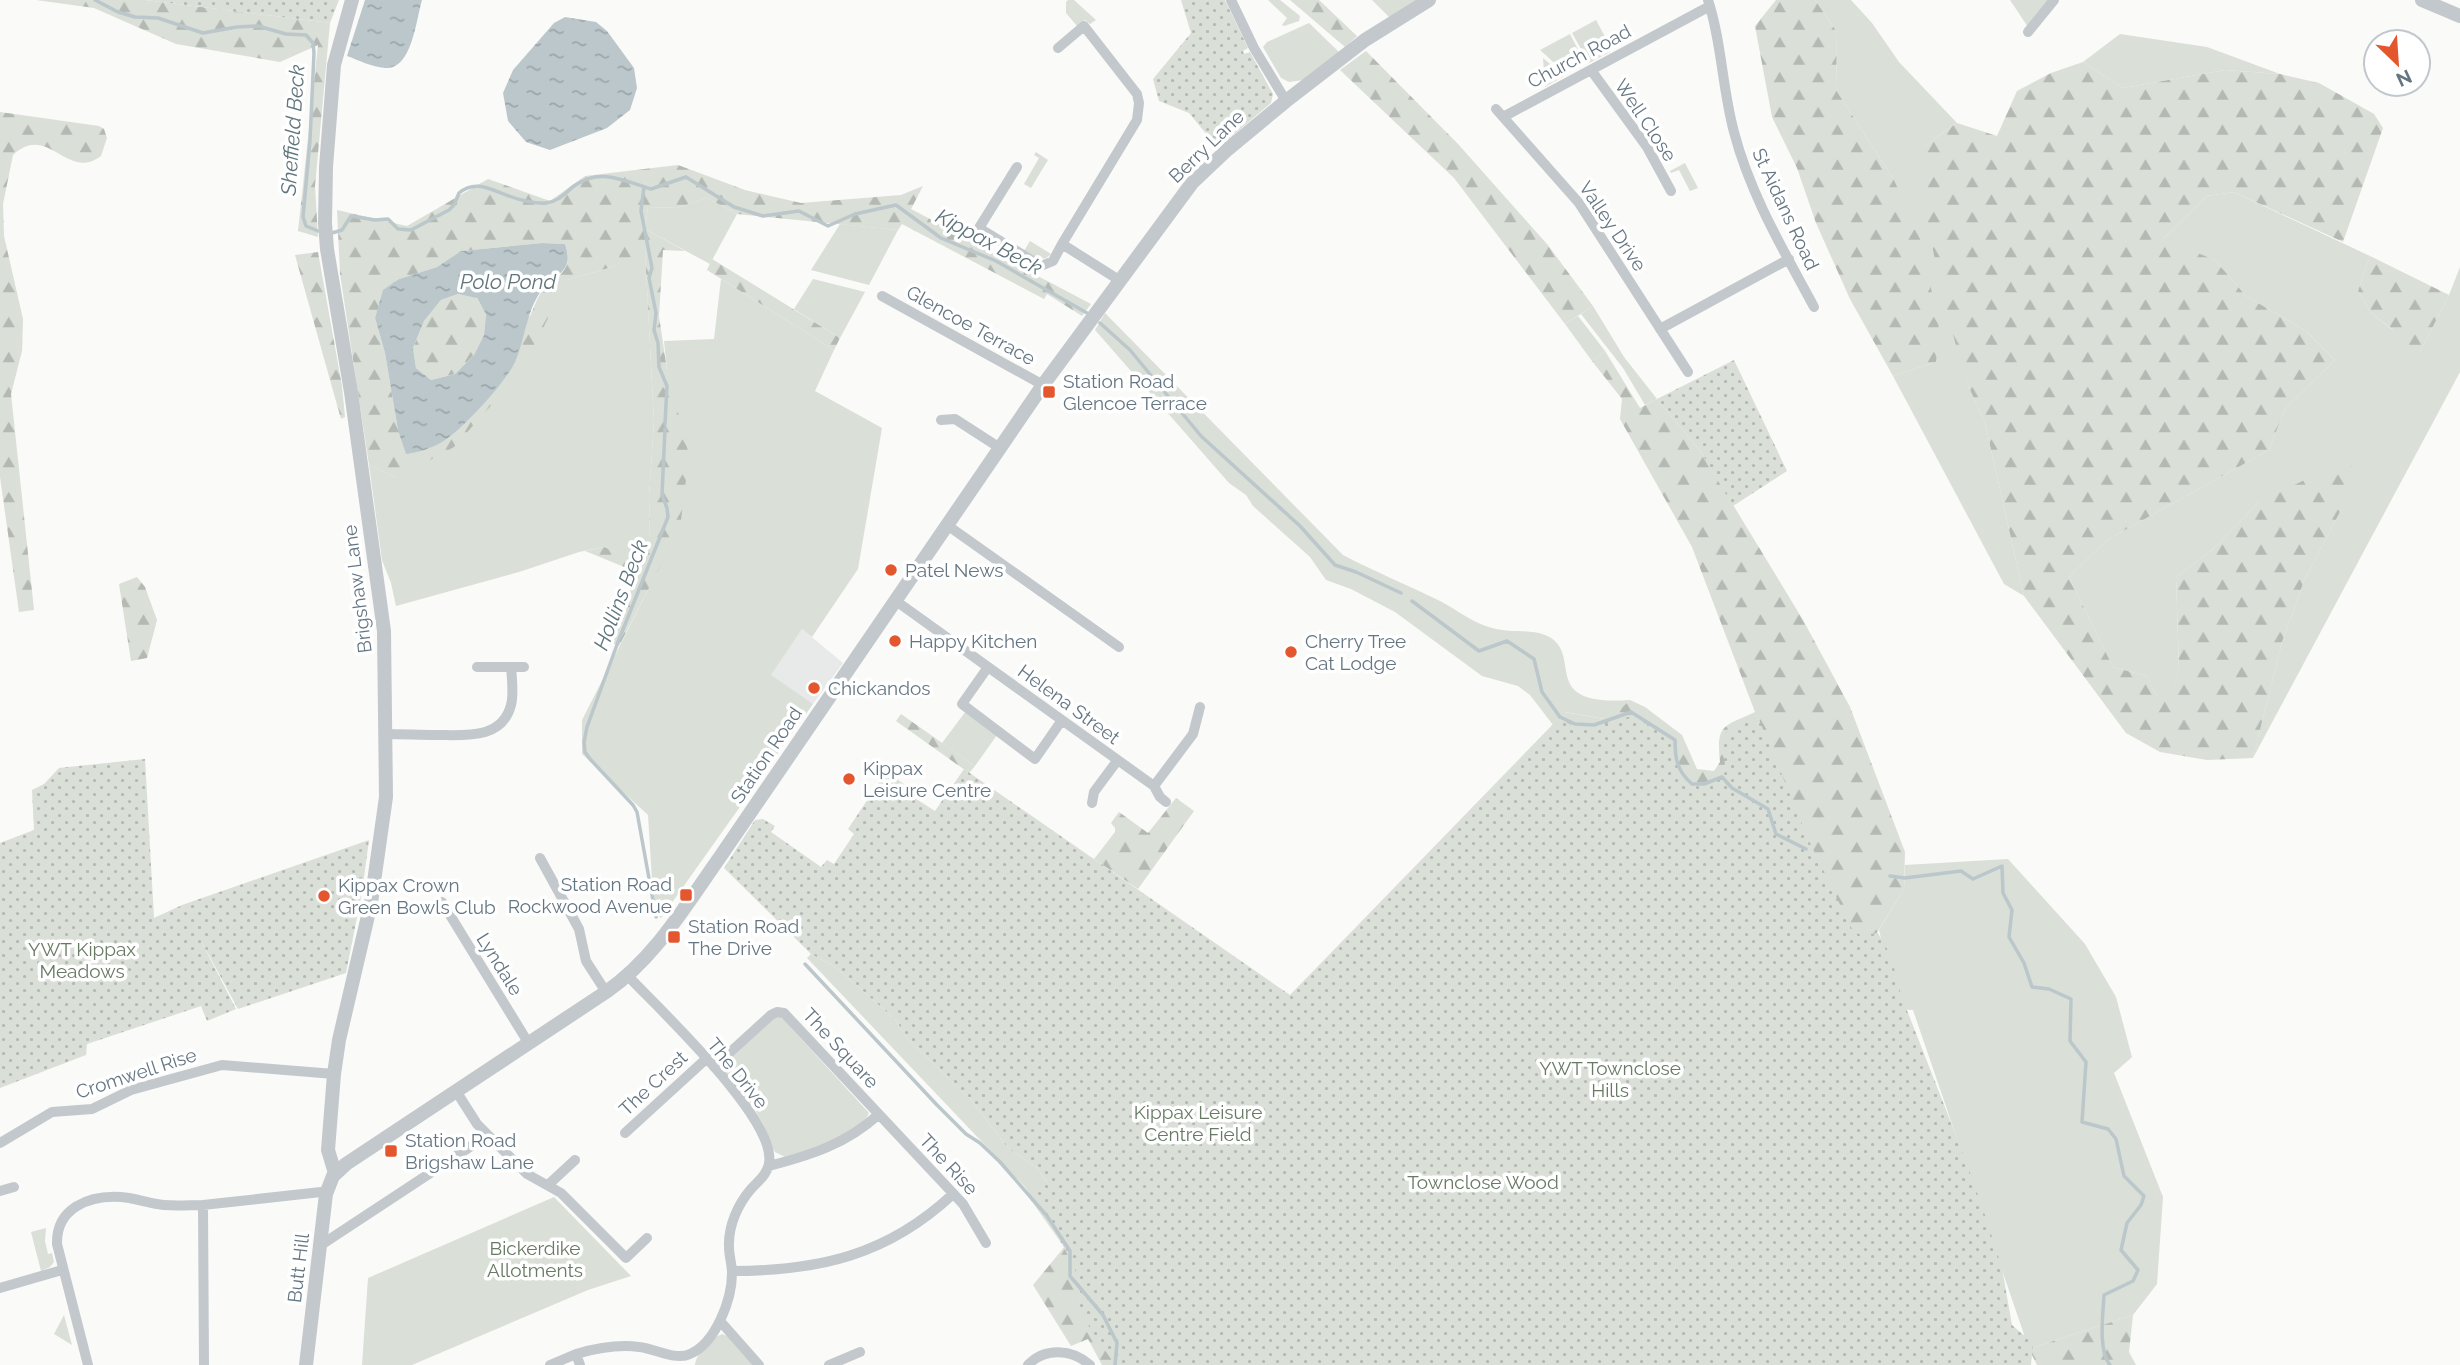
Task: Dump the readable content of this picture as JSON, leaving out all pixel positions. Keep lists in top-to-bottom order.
{
  "streets": {
    "street": [
      "Church Road",
      "Well Close",
      "Berry Lane",
      "St Aidans Road",
      "Valley Drive",
      "Glencoe Terrace",
      "Brigshaw Lane",
      "Helena Street",
      "Station Road",
      "Lyndale",
      "The Square",
      "Cromwell Rise",
      "The Drive",
      "The Crest",
      "The Rise",
      "Butt Hill"
    ]
  },
  "crossings": [
    ["Church Road", "Well Close"],
    ["Church Road", "St Aidans Road"],
    ["Church Road", "Valley Drive"],
    ["Berry Lane", "Station Road"],
    ["Glencoe Terrace", "Station Road"],
    ["Brigshaw Lane", "Station Road"],
    ["Brigshaw Lane", "Cromwell Rise"],
    ["Brigshaw Lane", "Butt Hill"],
    ["Helena Street", "Station Road"],
    ["Station Road", "Lyndale"],
    ["Station Road", "The Drive"],
    ["Station Road", "Butt Hill"],
    ["The Square", "The Drive"],
    ["The Square", "The Crest"],
    ["The Square", "The Rise"],
    ["The Drive", "The Crest"]
  ],
  "water": [
    "Sheffield Beck",
    "Kippax Beck",
    "Polo Pond",
    "Hollins Beck"
  ],
  "parks": [
    "YWT Kippax Meadows",
    "YWT Townclose Hills",
    "Kippax Leisure Centre Field",
    "Townclose Wood",
    "Bickerdike Allotments"
  ],
  "places": {
    "transit": [
      "Station Road Glencoe Terrace",
      "Station Road Rockwood Avenue",
      "Station Road The Drive",
      "Station Road Brigshaw Lane"
    ],
    "other": [
      "Patel News",
      "Happy Kitchen",
      "Cherry Tree Cat Lodge",
      "Chickandos",
      "Kippax Leisure Centre",
      "Kippax Crown Green Bowls Club"
    ]
  },
  "north": "bottom right"
}
